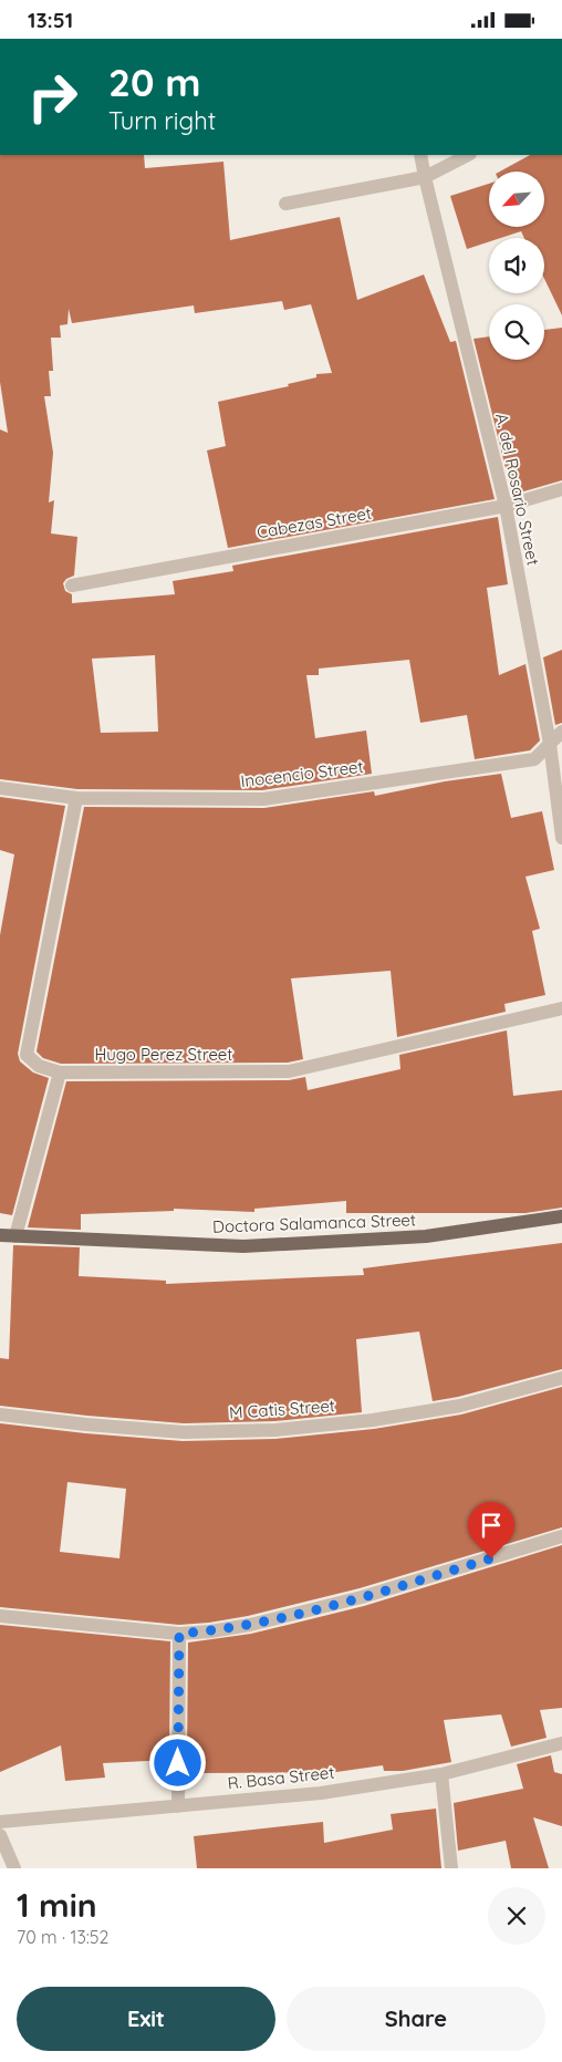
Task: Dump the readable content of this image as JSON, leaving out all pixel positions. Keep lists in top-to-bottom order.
{
  "streets": {
    "main road": ["Doctora Salamanca Street"],
    "street": [
      "A. del Rosario Street",
      "Cabezas Street",
      "Inocencio Street",
      "Hugo Perez Street",
      "M Catis Street",
      "R. Basa Street"
    ]
  },
  "crossings": [
    ["A. del Rosario Street", "Cabezas Street"],
    ["A. del Rosario Street", "Inocencio Street"],
    ["Inocencio Street", "Hugo Perez Street"]
  ],
  "north": "bottom left",
  "page": {
    "status": "13:51",
    "turn": ["20 m", "Turn right"],
    "heading": ["1 min", "70 m · 13:52"],
    "buttons": ["Exit", "Share"]
  }
}
